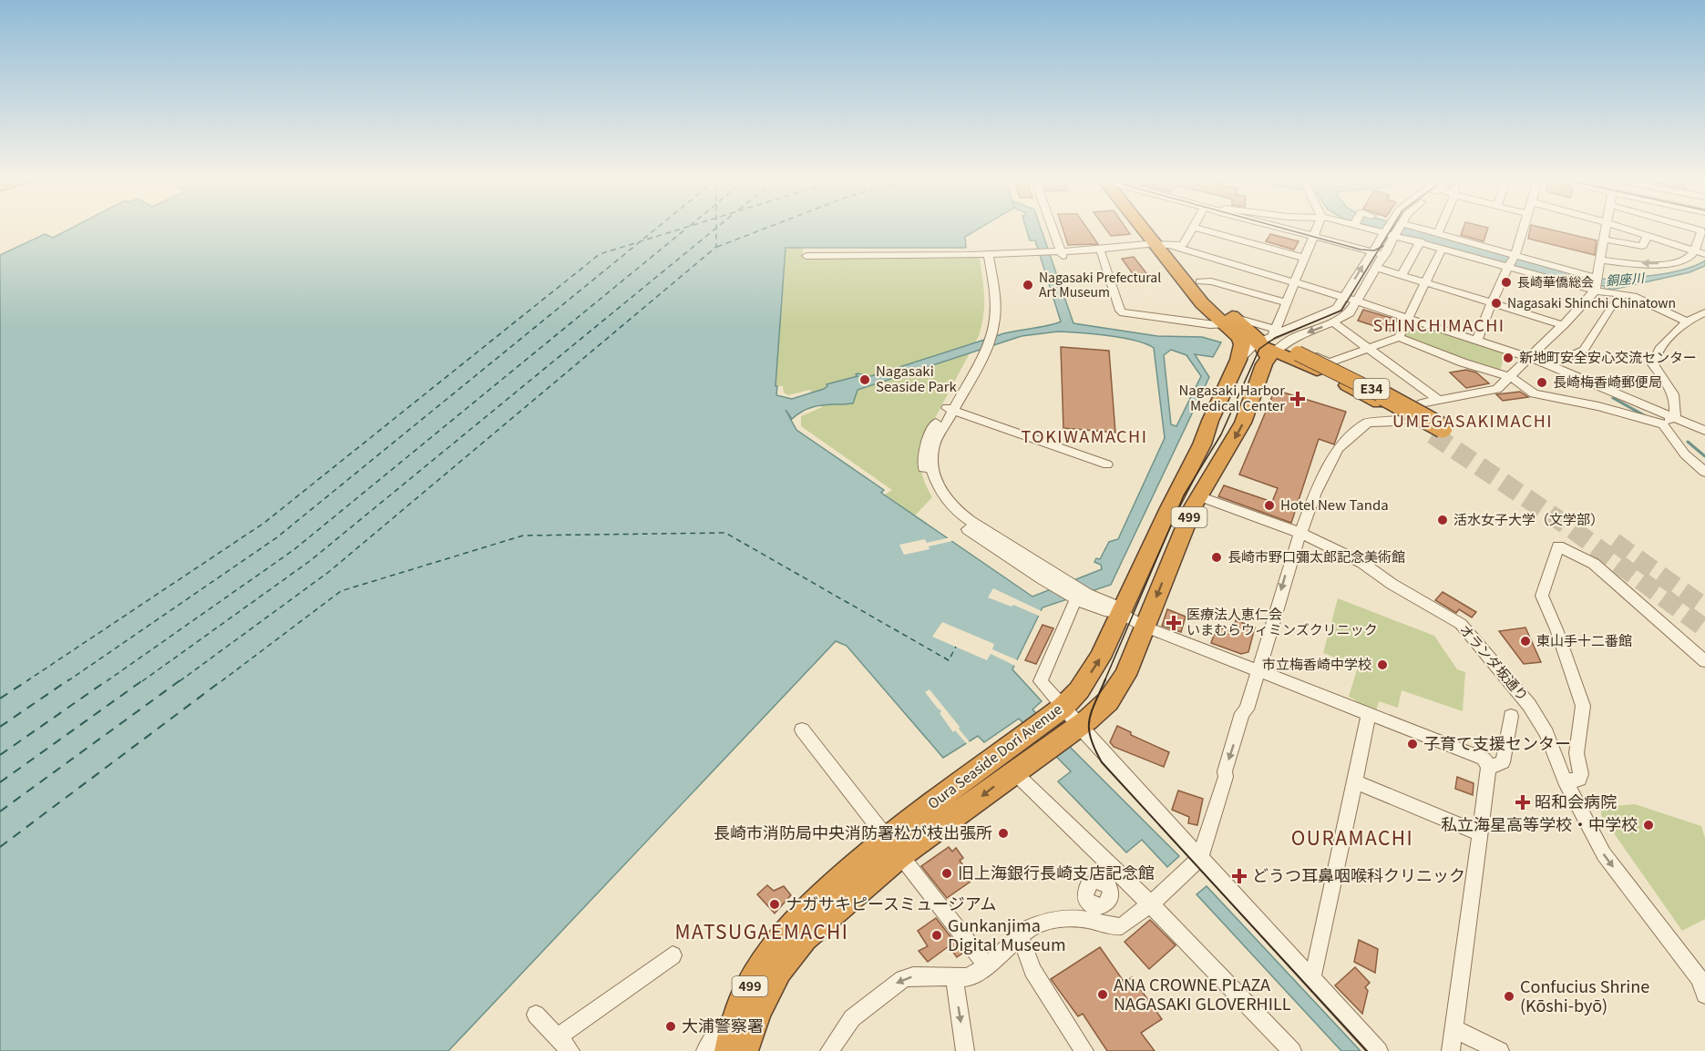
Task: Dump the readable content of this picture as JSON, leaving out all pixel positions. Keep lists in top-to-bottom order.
{
  "streets": {
    "highway": ["E34", "499", "Oura Seaside Dori Avenue"],
    "street": ["オランダ坂通り"]
  },
  "crossings": [
    ["オランダ坂通り", "Oura Seaside Dori Avenue"]
  ],
  "districts": [
    "SHINCHIMACHI",
    "UMEGASAKIMACHI",
    "TOKIWAMACHI",
    "OURAMACHI",
    "MATSUGAEMACHI"
  ],
  "water": ["銅座川"],
  "places": {
    "other": [
      "長崎華僑総会",
      "Nagasaki Prefectural Art Museum",
      "Nagasaki Shinchi Chinatown",
      "新地町安全安心交流センター",
      "Nagasaki Seaside Park",
      "長崎梅香崎郵便局",
      "Hotel New Tanda",
      "活水女子大学（文学部）",
      "長崎市野口彌太郎記念美術館",
      "東山手十二番館",
      "市立梅香崎中学校",
      "子育て支援センター",
      "私立海星高等学校・中学校",
      "長崎市消防局中央消防署松が枝出張所",
      "旧上海銀行長崎支店記念館",
      "ナガサキピースミュージアム",
      "Gunkanjima Digital Museum",
      "ANA CROWNE PLAZA NAGASAKI GLOVERHILL",
      "Confucius Shrine (Kōshi-byō)",
      "大浦警察署"
    ],
    "health": [
      "Nagasaki Harbor Medical Center",
      "医療法人恵仁会 いまむらウィミンズクリニック",
      "昭和会病院",
      "どうつ耳鼻咽喉科クリニック"
    ]
  }
}
